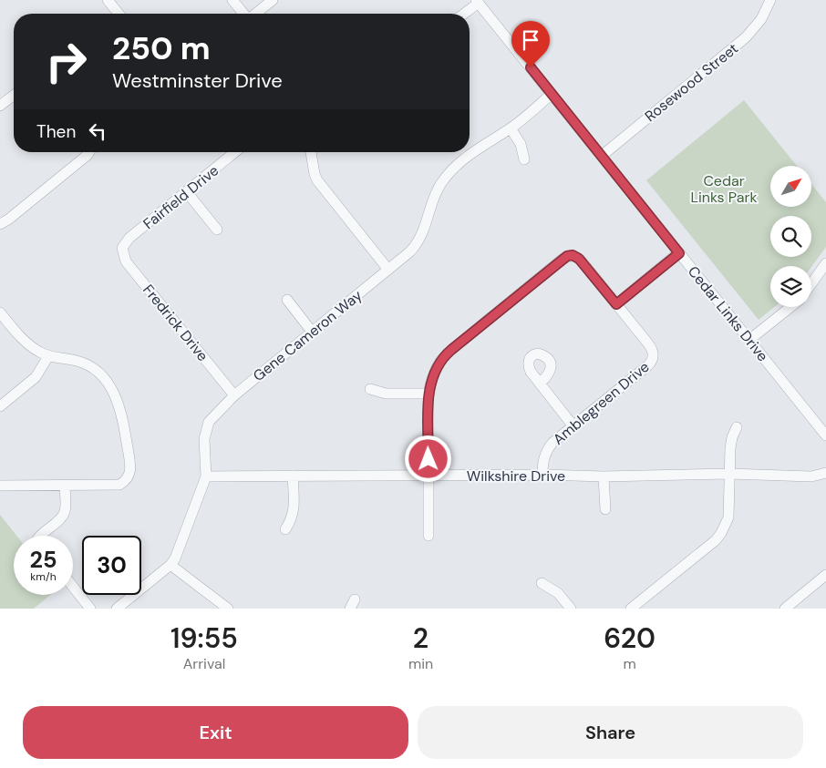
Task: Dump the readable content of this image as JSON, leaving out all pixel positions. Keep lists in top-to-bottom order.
{
  "streets": {
    "street": [
      "Rosewood Street",
      "Fairfield Drive",
      "Cedar Links Drive",
      "Fredrick Drive",
      "Gene Cameron Way",
      "Amblegreen Drive",
      "Wilkshire Drive"
    ]
  },
  "crossings": [
    ["Rosewood Street", "Cedar Links Drive"],
    ["Fairfield Drive", "Fredrick Drive"],
    ["Cedar Links Drive", "Gene Cameron Way"],
    ["Fredrick Drive", "Gene Cameron Way"],
    ["Gene Cameron Way", "Wilkshire Drive"],
    ["Amblegreen Drive", "Wilkshire Drive"]
  ],
  "parks": ["Cedar Links Park"],
  "north": "top right",
  "page": {
    "turn": ["250 m", "Westminster Drive"],
    "then": "Then",
    "speed": "25 km/h",
    "limit": "30",
    "eta": [
      "19:55",
      "Arrival",
      "2",
      "min",
      "620",
      "m"
    ],
    "buttons": ["Exit", "Share"]
  }
}
